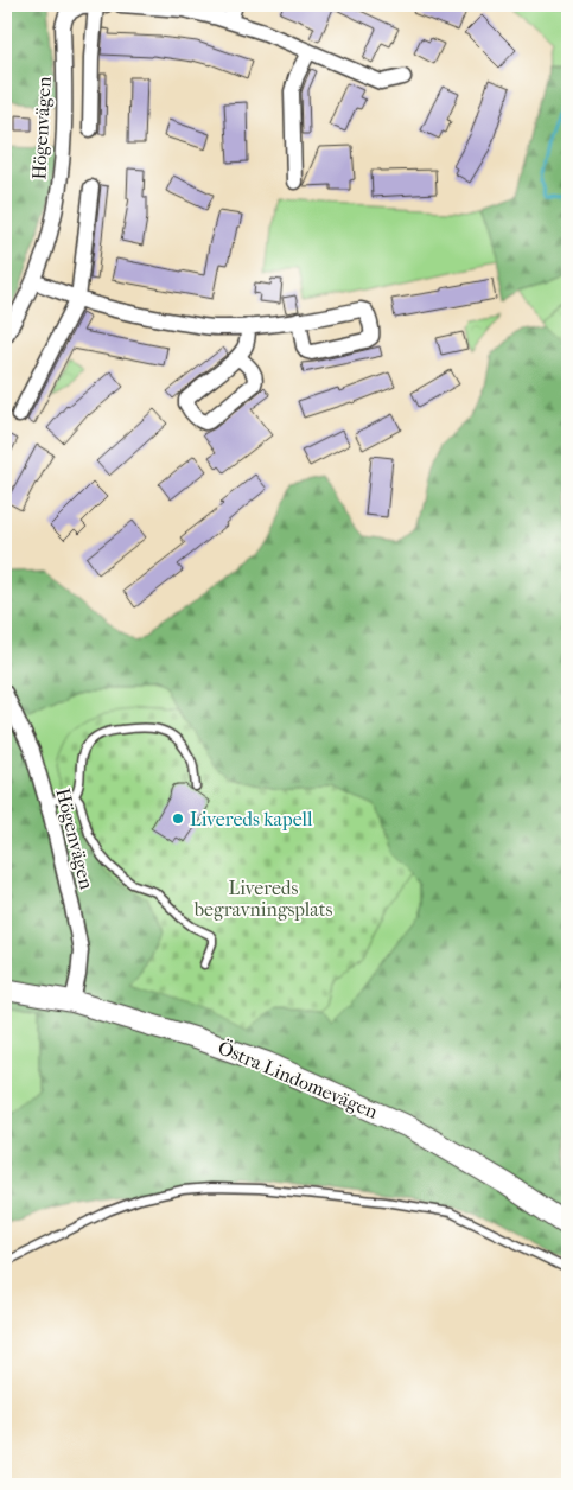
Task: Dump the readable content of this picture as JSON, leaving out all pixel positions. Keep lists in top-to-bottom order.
{
  "streets": {
    "street": ["Högenvägen", "Östra Lindomevägen"]
  },
  "crossings": [
    ["Högenvägen", "Östra Lindomevägen"]
  ],
  "parks": ["Livereds begravningsplats"],
  "places": ["Livereds kapell"]
}
